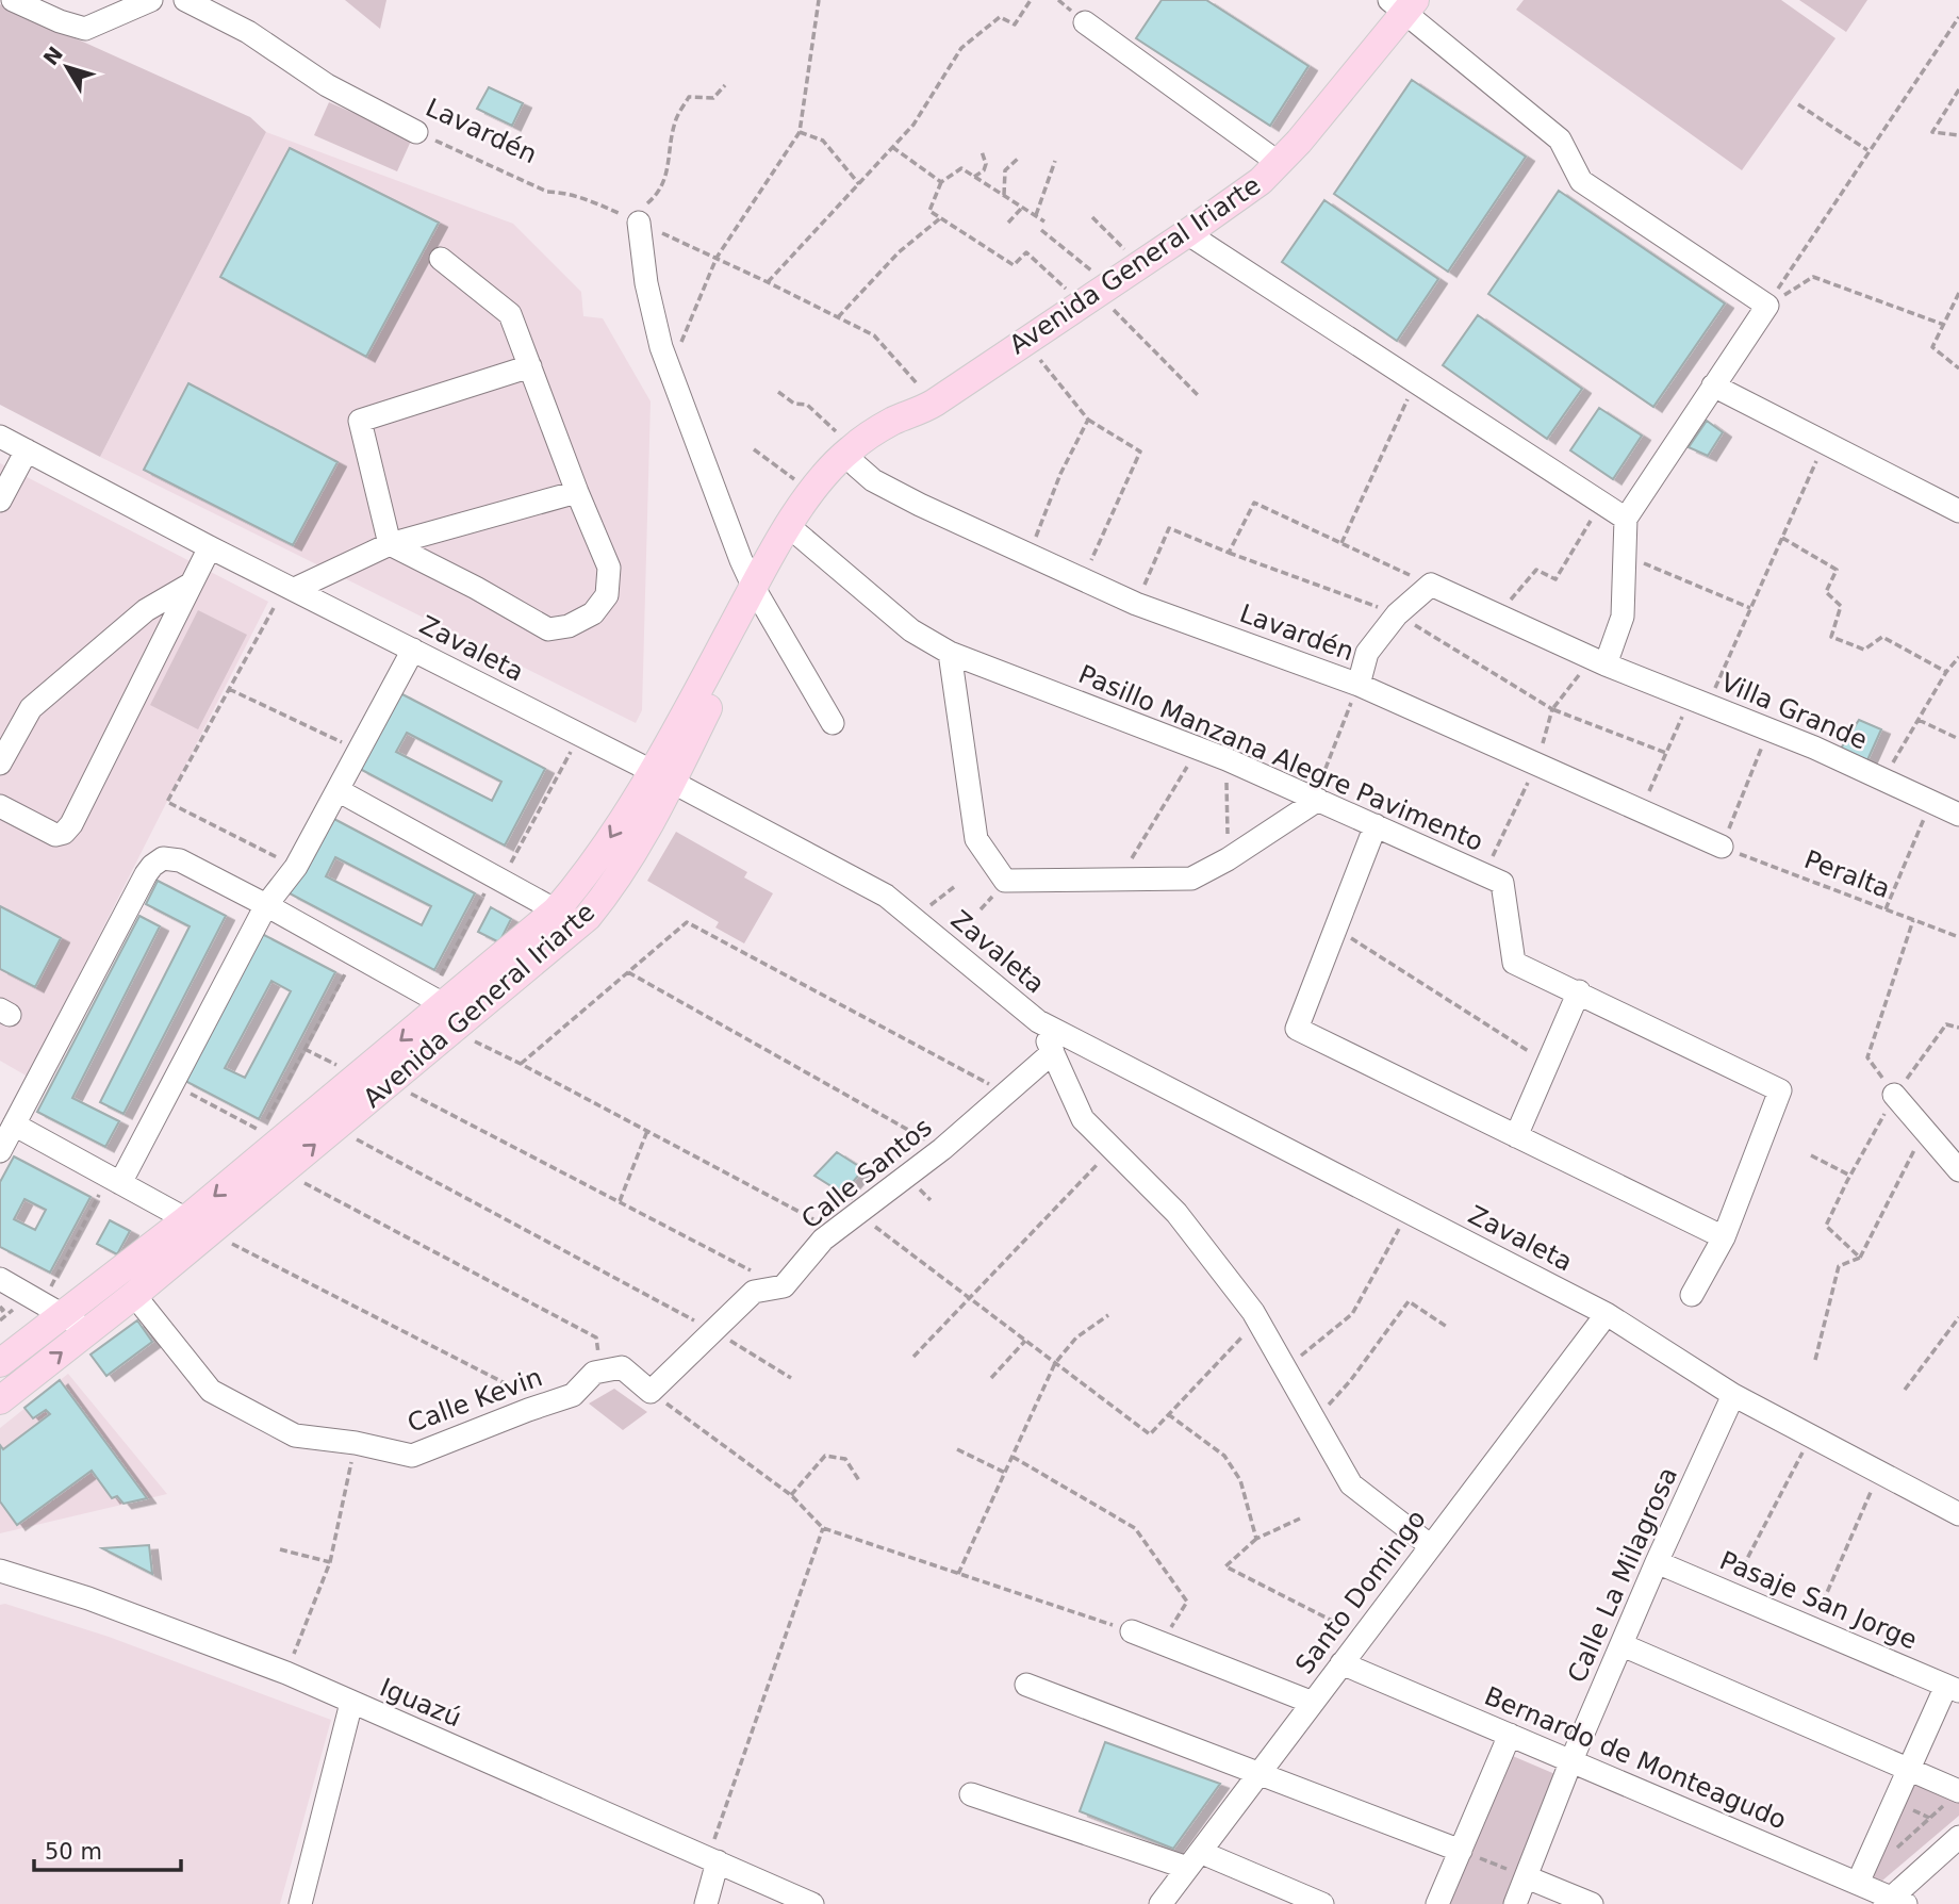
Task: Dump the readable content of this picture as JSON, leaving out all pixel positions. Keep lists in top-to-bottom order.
{
  "streets": {
    "main road": ["Avenida General Iriarte"],
    "street": [
      "Lavardén",
      "Zavaleta",
      "Villa Grande",
      "Pasillo Manzana Alegre Pavimento",
      "Calle Santos",
      "Calle Kevin",
      "Calle La Milagrosa",
      "Santo Domingo",
      "Pasaje San Jorge",
      "Iguazú",
      "Bernardo de Monteagudo"
    ],
    "path": ["Peralta"]
  },
  "crossings": [
    ["Lavardén", "Avenida General Iriarte"],
    ["Lavardén", "Peralta"],
    ["Avenida General Iriarte", "Zavaleta"],
    ["Avenida General Iriarte", "Pasillo Manzana Alegre Pavimento"],
    ["Avenida General Iriarte", "Calle Kevin"],
    ["Zavaleta", "Calle La Milagrosa"],
    ["Zavaleta", "Santo Domingo"],
    ["Calle La Milagrosa", "Pasaje San Jorge"],
    ["Calle La Milagrosa", "Bernardo de Monteagudo"],
    ["Santo Domingo", "Bernardo de Monteagudo"]
  ],
  "scale_bar": "50 m",
  "north": "top left"
}
